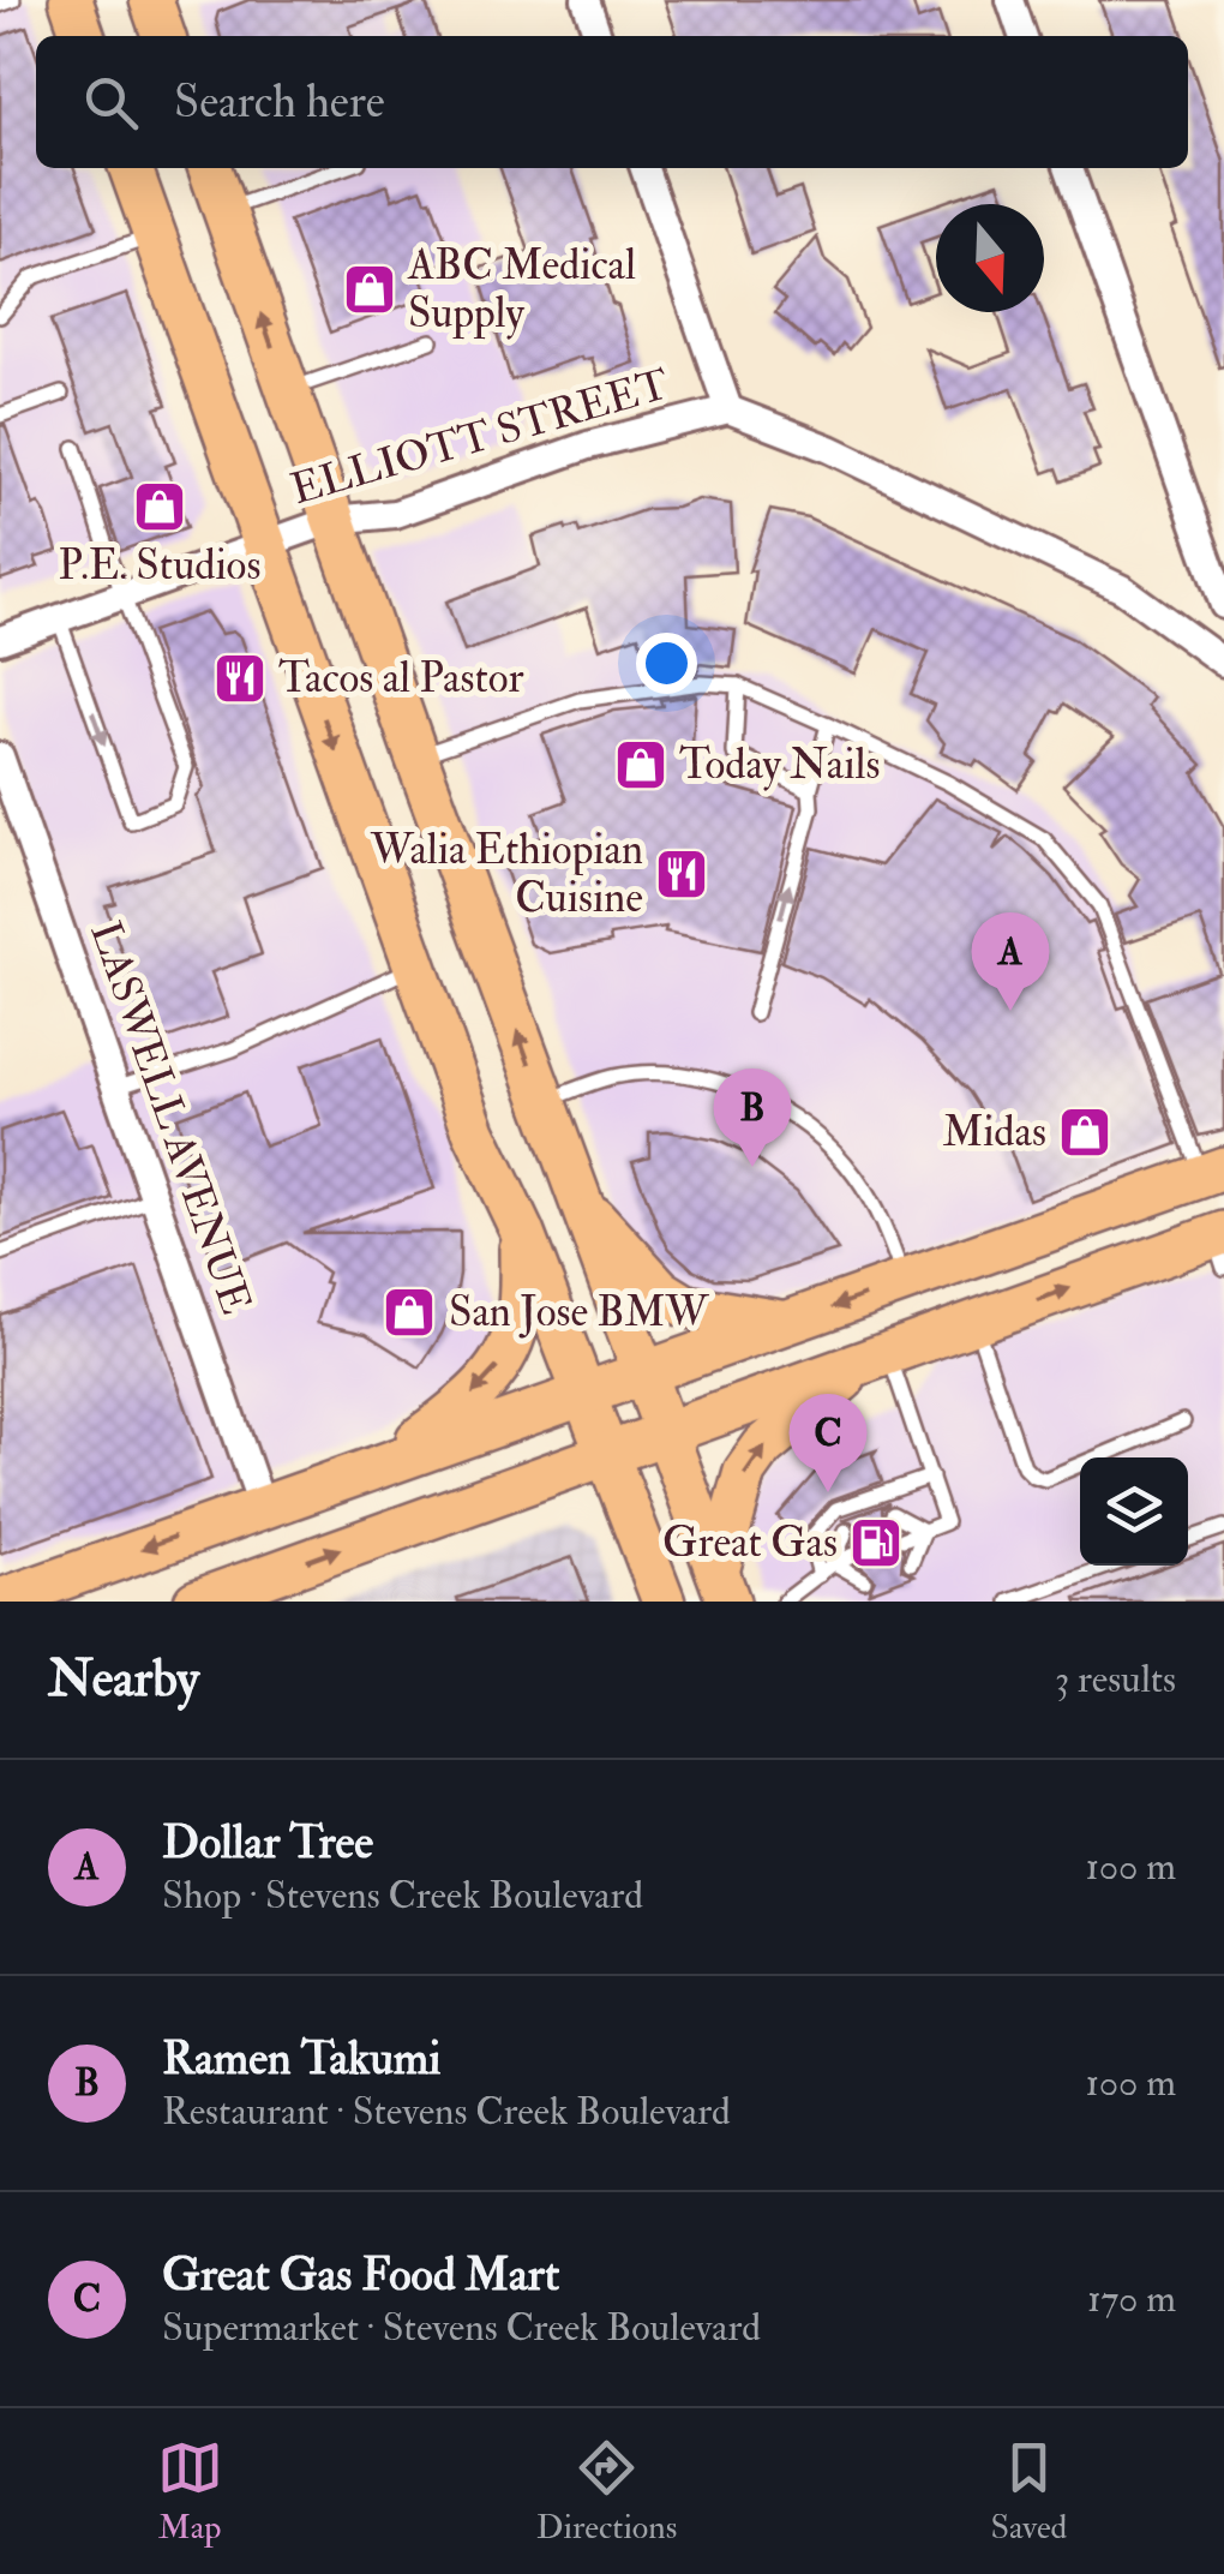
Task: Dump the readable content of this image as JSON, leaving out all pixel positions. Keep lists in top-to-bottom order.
{
  "streets": {
    "street": ["ELLIOTT STREET", "LASWELL AVENUE"]
  },
  "places": {
    "shop": [
      "ABC Medical Supply",
      "P.E. Studios",
      "Today Nails",
      "Midas",
      "San Jose BMW"
    ],
    "restaurant": ["Tacos al Pastor", "Walia Ethiopian Cuisine"],
    "fuel station": ["Great Gas"]
  },
  "north": "bottom",
  "page": {
    "search": "Search here",
    "pins": ["A", "B", "C"],
    "heading": ["Nearby", "3 results"],
    "list": [
      {
        "mark": "A",
        "name": "Dollar Tree",
        "note": "Shop · Stevens Creek Boulevard",
        "value": "100 m"
      },
      {
        "mark": "B",
        "name": "Ramen Takumi",
        "note": "Restaurant · Stevens Creek Boulevard",
        "value": "100 m"
      },
      {
        "mark": "C",
        "name": "Great Gas Food Mart",
        "note": "Supermarket · Stevens Creek Boulevard",
        "value": "170 m"
      }
    ],
    "nav": ["Map", "Directions", "Saved"]
  }
}
